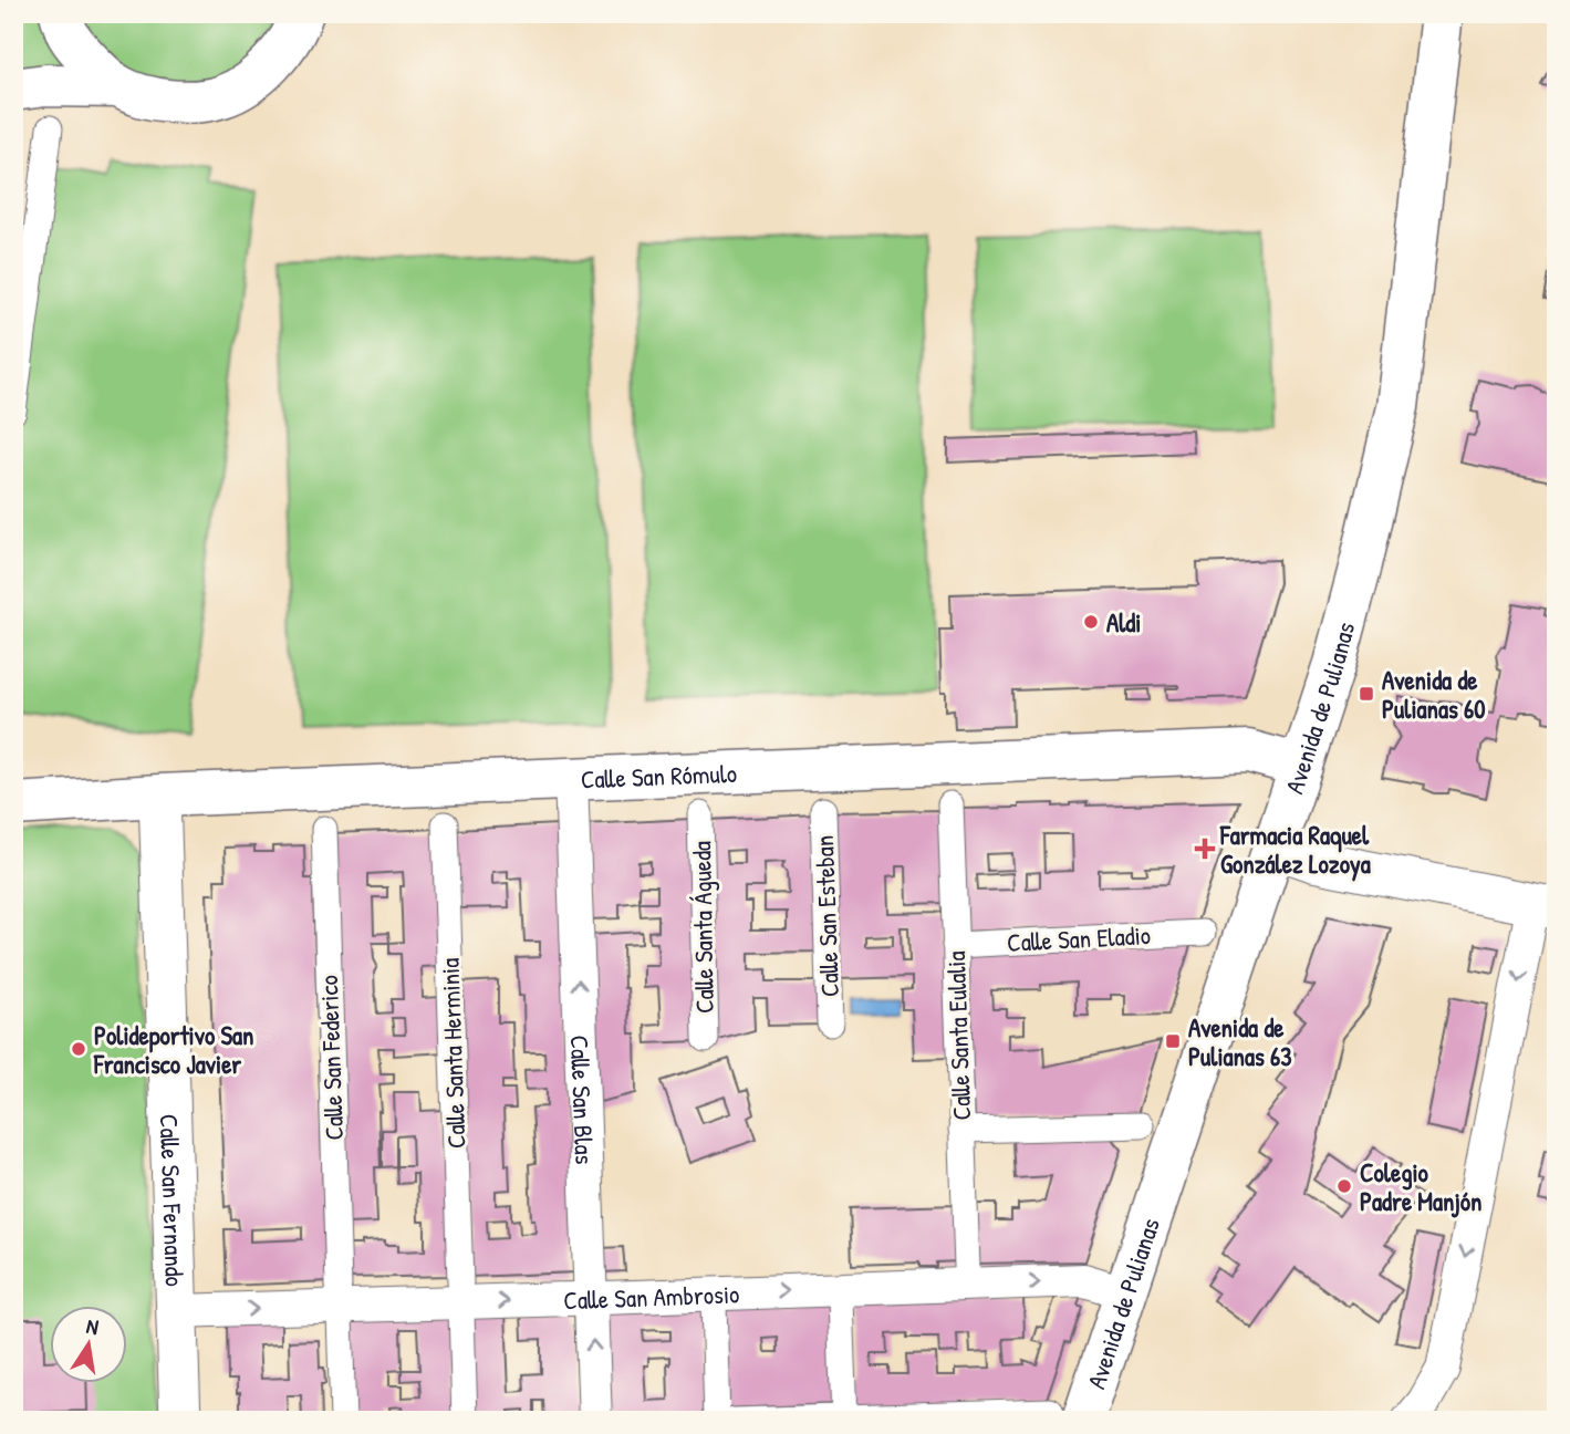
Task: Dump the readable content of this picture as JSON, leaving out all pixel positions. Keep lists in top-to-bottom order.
{
  "streets": {
    "main road": ["Avenida de Pulianas", "Calle San Rómulo"],
    "street": [
      "Calle San Esteban",
      "Calle Santa Águeda",
      "Calle San Eladio",
      "Calle Santa Eulalia",
      "Calle Santa Herminia",
      "Calle San Federico",
      "Calle San Blas",
      "Calle San Fernando",
      "Calle San Ambrosio"
    ]
  },
  "crossings": [
    ["Avenida de Pulianas", "Calle San Rómulo"],
    ["Avenida de Pulianas", "Calle San Ambrosio"],
    ["Calle San Rómulo", "Calle San Blas"],
    ["Calle San Rómulo", "Calle San Fernando"],
    ["Calle San Eladio", "Calle Santa Eulalia"],
    ["Calle San Blas", "Calle San Ambrosio"],
    ["Calle San Fernando", "Calle San Ambrosio"]
  ],
  "places": {
    "other": ["Aldi", "Polideportivo San Francisco Javier", "Colegio Padre Manjón"],
    "transit": ["Avenida de Pulianas 60", "Avenida de Pulianas 63"],
    "health": ["Farmacia Raquel González Lozoya"]
  },
  "north": "top"
}
